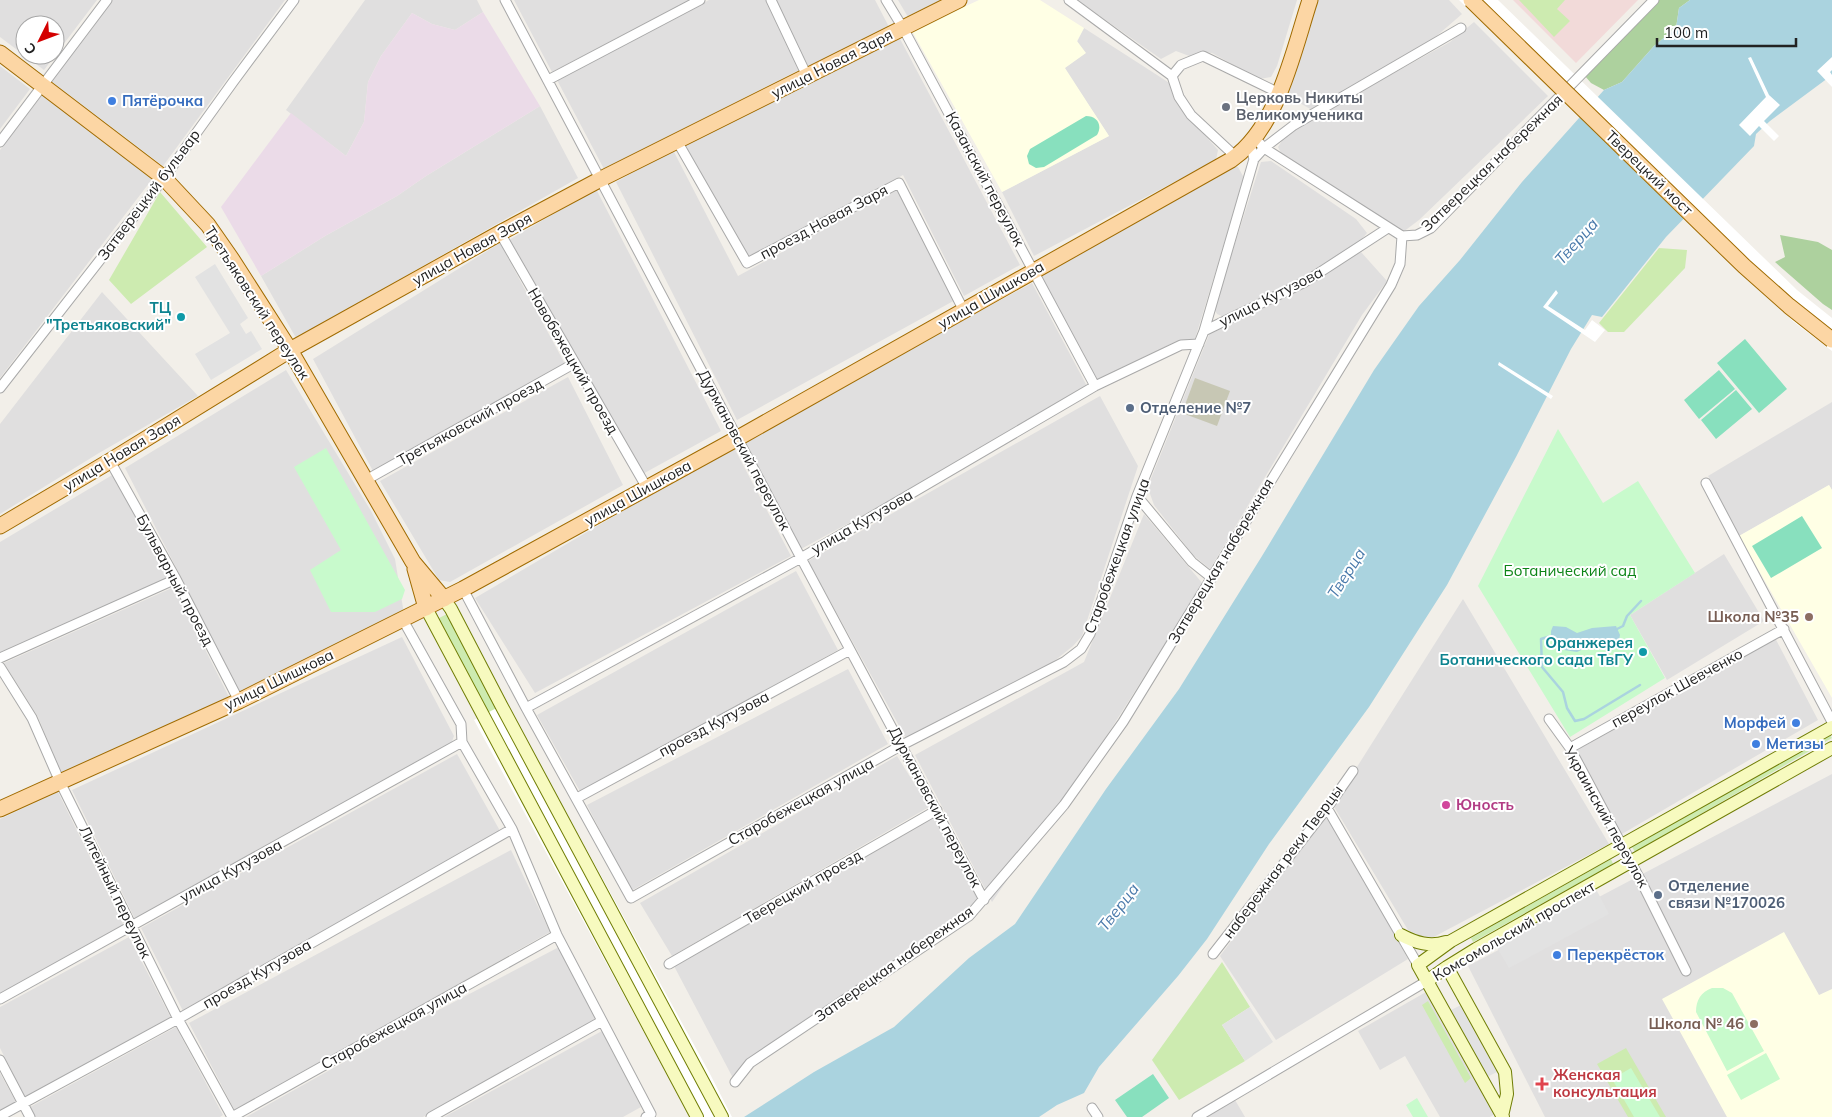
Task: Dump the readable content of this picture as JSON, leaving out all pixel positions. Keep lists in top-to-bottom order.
{
  "streets": {
    "main road": [
      "улица Новая Заря",
      "Тверецкий мост",
      "улица Шишкова",
      "Третьяковский переулок",
      "Старобежецкая улица"
    ],
    "street": [
      "Затверецкая набережная",
      "Казанский переулок",
      "Затверецкий бульвар",
      "проезд Новая Заря",
      "улица Кутузова",
      "Новобежецкий проезд",
      "Третьяковский проезд",
      "Дурмановский переулок",
      "Бульварный проезд",
      "переулок Шевченко",
      "проезд Кутузова",
      "Украинский переулок",
      "набережная реки Тверцы",
      "Тверецкий проезд",
      "Литейный переулок",
      "Комсомольский проспект"
    ]
  },
  "crossings": [
    ["улица Новая Заря", "Казанский переулок"],
    ["улица Новая Заря", "проезд Новая Заря"],
    ["улица Новая Заря", "Третьяковский переулок"],
    ["улица Новая Заря", "Новобежецкий проезд"],
    ["улица Новая Заря", "Дурмановский переулок"],
    ["улица Новая Заря", "Бульварный проезд"],
    ["Затверецкая набережная", "Дурмановский переулок"],
    ["Казанский переулок", "улица Шишкова"],
    ["Казанский переулок", "улица Кутузова"],
    ["Затверецкий бульвар", "Третьяковский переулок"],
    ["проезд Новая Заря", "улица Шишкова"],
    ["улица Шишкова", "Третьяковский переулок"],
    ["улица Шишкова", "Новобежецкий проезд"],
    ["улица Шишкова", "Дурмановский переулок"],
    ["улица Шишкова", "Старобежецкая улица"],
    ["улица Шишкова", "Бульварный проезд"],
    ["улица Шишкова", "Литейный переулок"],
    ["улица Кутузова", "Дурмановский переулок"],
    ["улица Кутузова", "Старобежецкая улица"],
    ["улица Кутузова", "Литейный переулок"],
    ["Третьяковский переулок", "Третьяковский проезд"],
    ["Новобежецкий проезд", "Третьяковский проезд"],
    ["Дурмановский переулок", "Старобежецкая улица"],
    ["Дурмановский переулок", "проезд Кутузова"],
    ["Дурмановский переулок", "Тверецкий проезд"],
    ["Старобежецкая улица", "проезд Кутузова"],
    ["Старобежецкая улица", "Литейный переулок"],
    ["переулок Шевченко", "Украинский переулок"],
    ["проезд Кутузова", "Литейный переулок"],
    ["Украинский переулок", "Комсомольский проспект"]
  ],
  "water": ["Тверца"],
  "parks": ["Ботанический сад"],
  "places": {
    "other": [
      "Пятёрочка",
      "Церковь Никиты Великомученика",
      "ТЦ \"Третьяковский\"",
      "Отделение №7",
      "Школа №35",
      "Оранжерея Ботанического сада ТвГУ",
      "Морфей",
      "Метизы",
      "Юность",
      "Отделение связи №170026",
      "Перекрёсток",
      "Школа № 46"
    ],
    "health": ["Женская консультация"]
  },
  "scale_bar": "100 m",
  "north": "bottom left"
}
